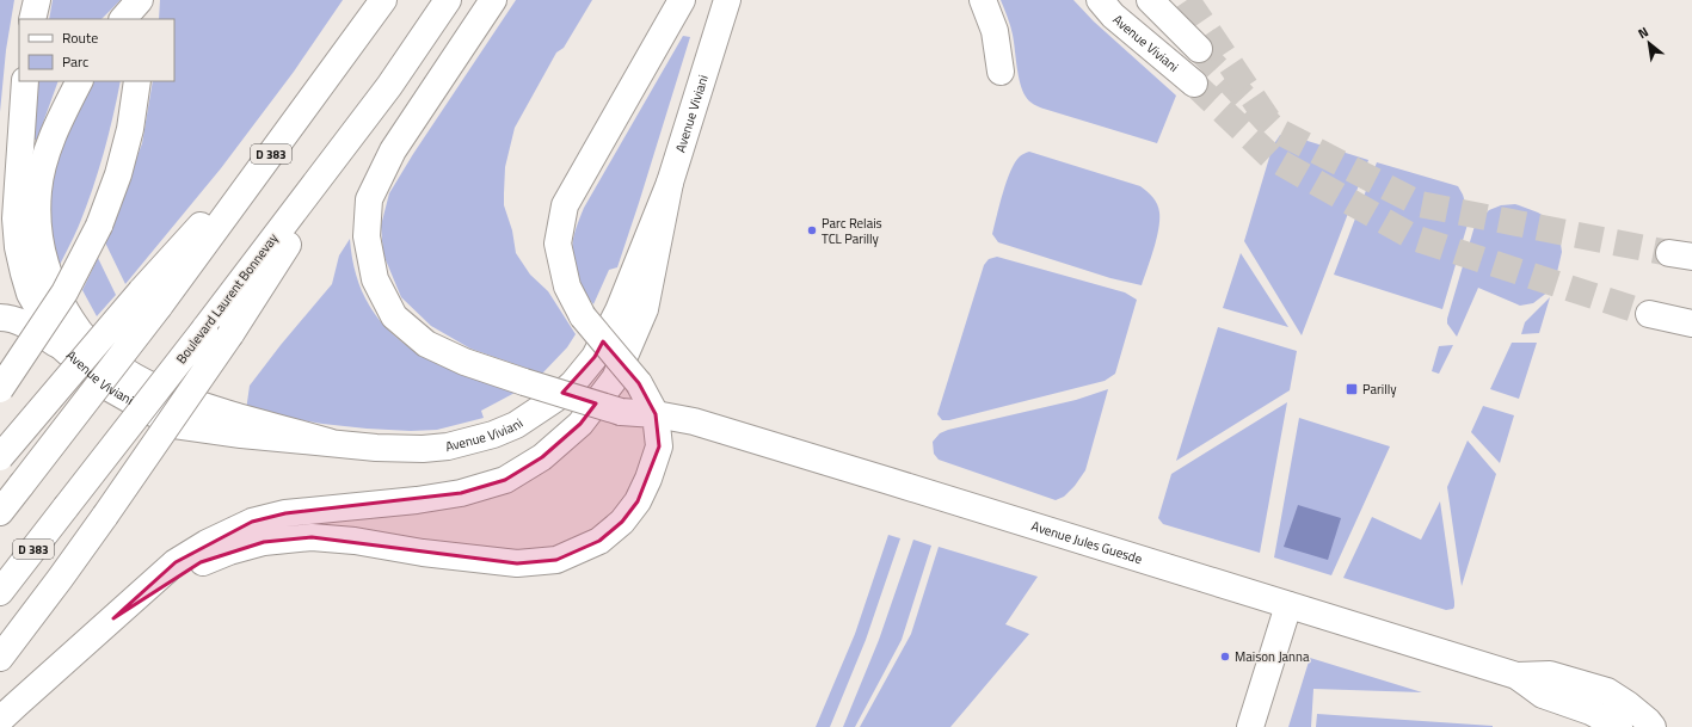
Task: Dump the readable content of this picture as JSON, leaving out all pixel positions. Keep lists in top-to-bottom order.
{
  "streets": {
    "main road": [
      "Avenue Viviani",
      "D 383",
      "Boulevard Laurent Bonnevay",
      "Avenue Jules Guesde"
    ]
  },
  "places": {
    "other": ["Parc Relais TCL Parilly", "Maison Janna"],
    "transit": ["Parilly"]
  },
  "legend": ["Route", "Parc"],
  "north": "top left"
}
